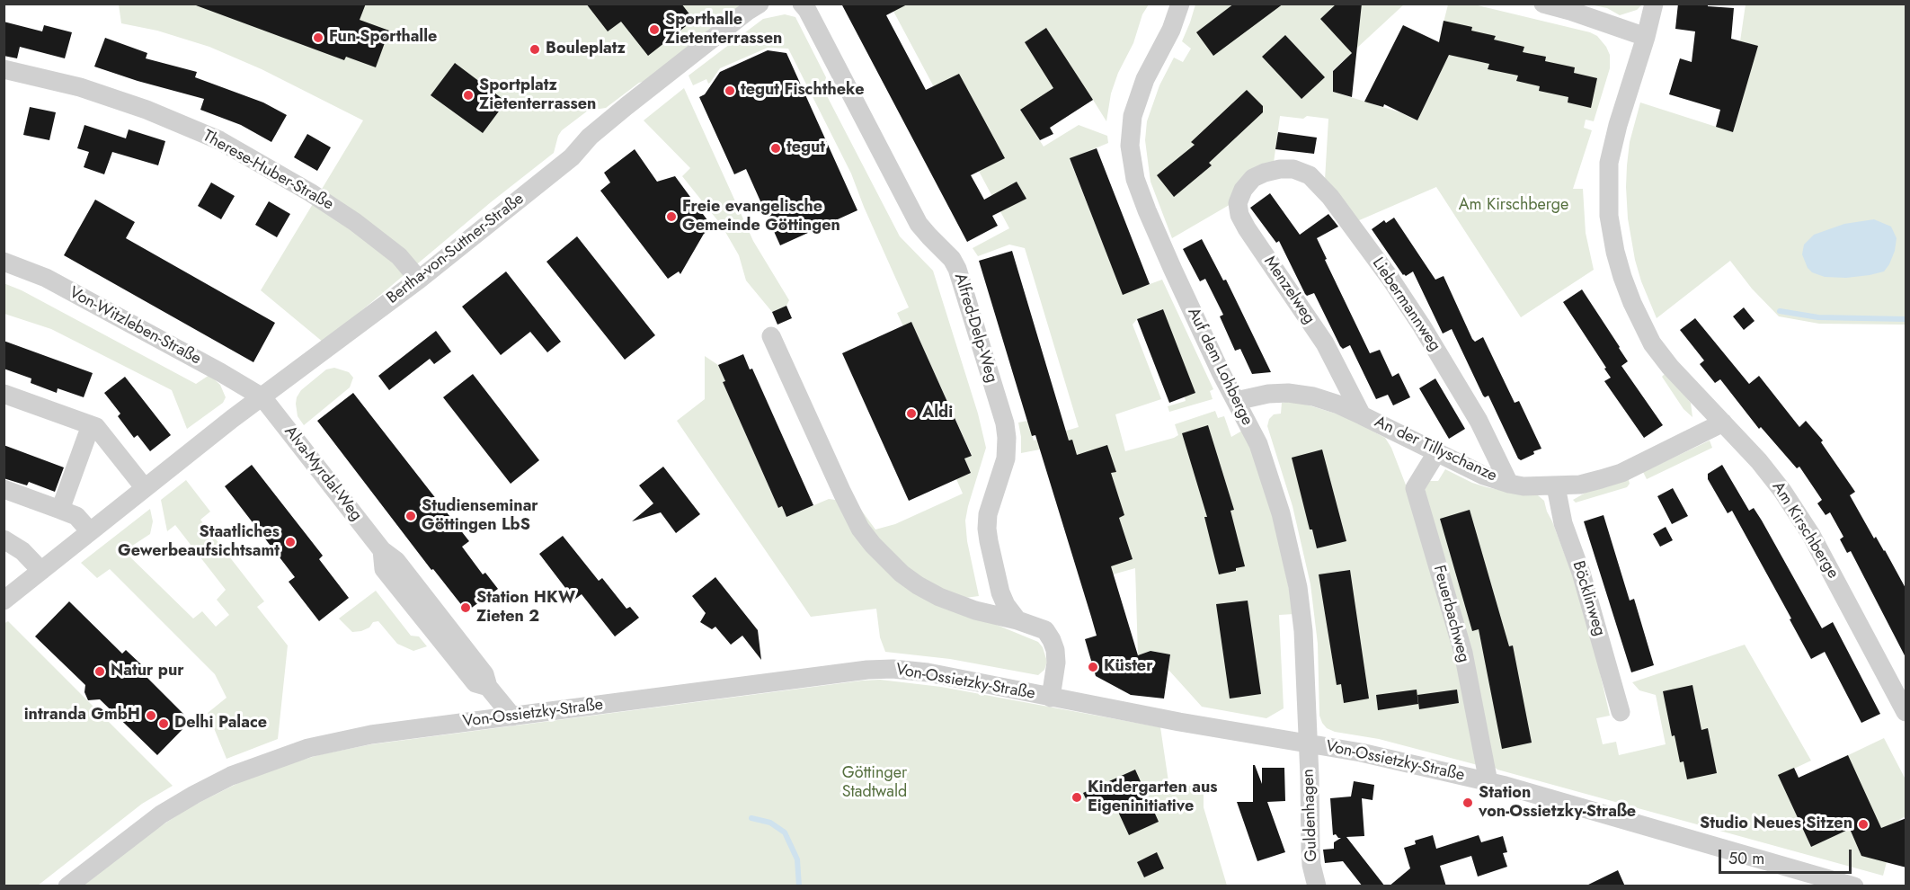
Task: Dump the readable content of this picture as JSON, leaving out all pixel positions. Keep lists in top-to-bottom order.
{
  "streets": {
    "street": [
      "Therese-Huber-Straße",
      "Bertha-von-Suttner-Straße",
      "Menzelweg",
      "Liebermannweg",
      "Von-Witzleben-Straße",
      "Alfred-Delp-Weg",
      "Auf dem Lohberge",
      "An der Tillyschanze",
      "Alva-Myrdal-Weg",
      "Am Kirschberge",
      "Böcklinweg",
      "Feuerbachweg",
      "Von-Ossietzky-Straße",
      "Guldenhagen"
    ]
  },
  "crossings": [
    ["Therese-Huber-Straße", "Bertha-von-Suttner-Straße"],
    ["Bertha-von-Suttner-Straße", "Von-Witzleben-Straße"],
    ["Bertha-von-Suttner-Straße", "Alva-Myrdal-Weg"],
    ["Menzelweg", "Liebermannweg"],
    ["Menzelweg", "An der Tillyschanze"],
    ["Liebermannweg", "An der Tillyschanze"],
    ["Von-Witzleben-Straße", "Alva-Myrdal-Weg"],
    ["Auf dem Lohberge", "An der Tillyschanze"],
    ["Auf dem Lohberge", "Von-Ossietzky-Straße"],
    ["Auf dem Lohberge", "Guldenhagen"],
    ["An der Tillyschanze", "Am Kirschberge"],
    ["An der Tillyschanze", "Böcklinweg"],
    ["An der Tillyschanze", "Feuerbachweg"],
    ["Alva-Myrdal-Weg", "Von-Ossietzky-Straße"],
    ["Feuerbachweg", "Von-Ossietzky-Straße"],
    ["Von-Ossietzky-Straße", "Guldenhagen"]
  ],
  "parks": ["Am Kirschberge", "Göttinger Stadtwald"],
  "places": [
    "Sporthalle Zietenterrassen",
    "Fun-Sporthalle",
    "Bouleplatz",
    "tegut Fischtheke",
    "Sportplatz Zietenterrassen",
    "tegut",
    "Freie evangelische Gemeinde Göttingen",
    "Aldi",
    "Studienseminar Göttingen LbS",
    "Staatliches Gewerbeaufsichtsamt",
    "Station HKW Zieten 2",
    "Küster",
    "Natur pur",
    "intranda GmbH",
    "Delhi Palace",
    "Kindergarten aus Eigeninitiative",
    "Station von-Ossietzky-Straße",
    "Studio Neues Sitzen"
  ],
  "scale_bar": "50 m"
}
